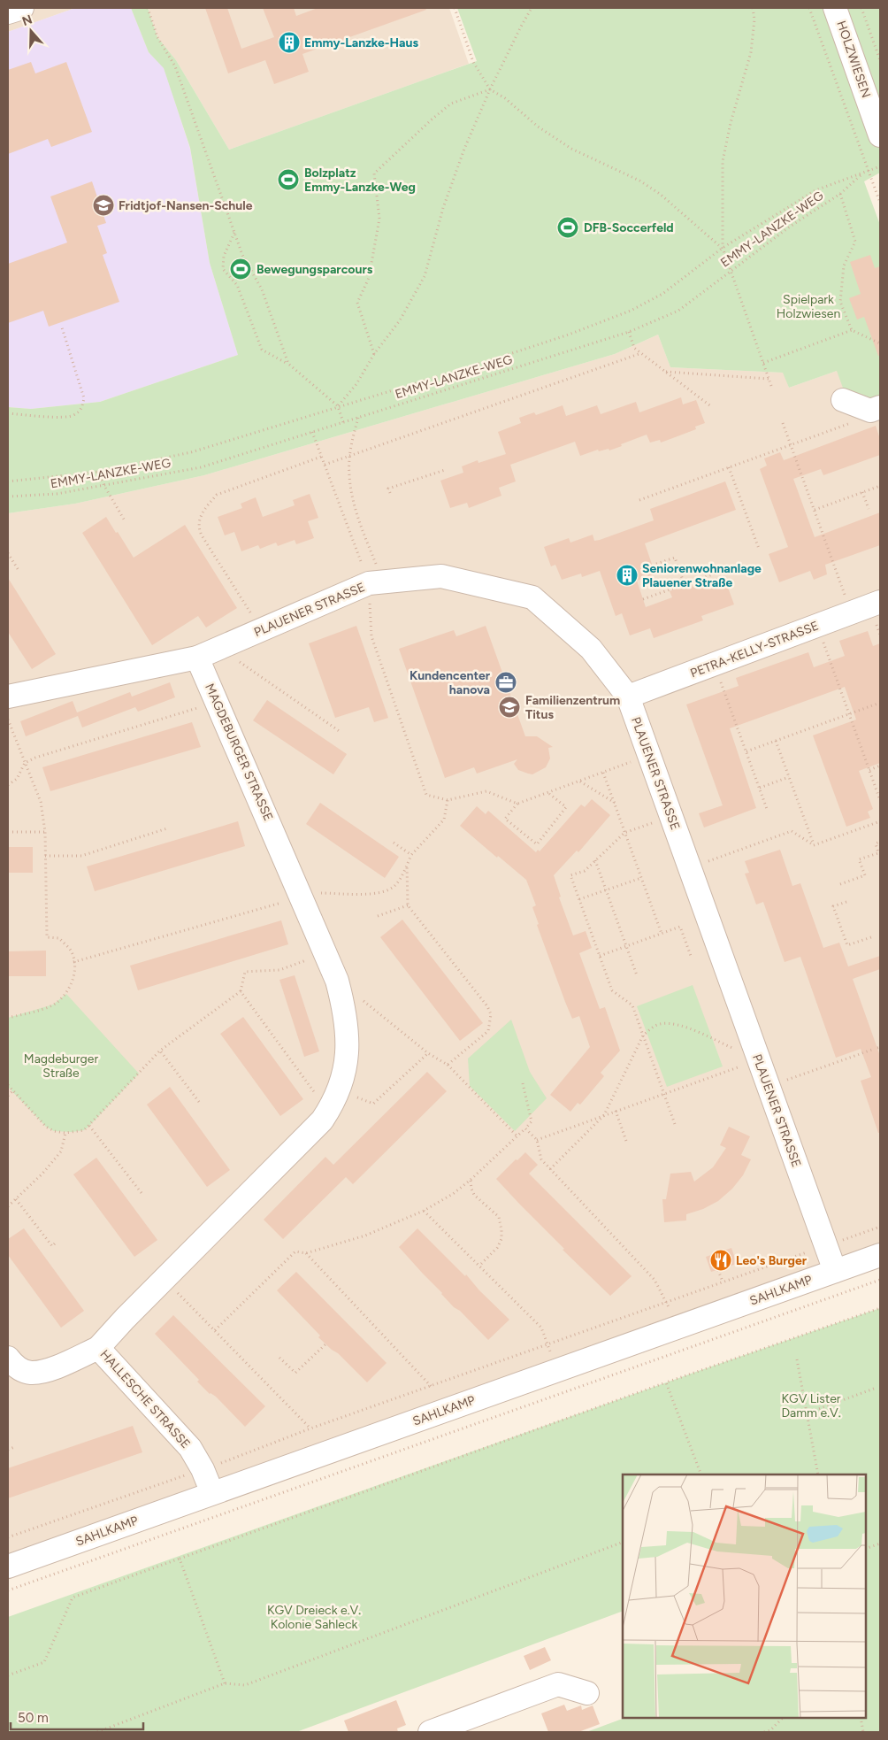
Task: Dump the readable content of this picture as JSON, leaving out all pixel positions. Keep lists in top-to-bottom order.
{
  "streets": {
    "street": [
      "HOLZWIESEN",
      "PLAUENER STRASSE",
      "PETRA-KELLY-STRASSE",
      "MAGDEBURGER STRASSE",
      "SAHLKAMP",
      "HALLESCHE STRASSE"
    ],
    "path": ["EMMY-LANZKE-WEG"]
  },
  "crossings": [
    ["PLAUENER STRASSE", "PETRA-KELLY-STRASSE"],
    ["PLAUENER STRASSE", "MAGDEBURGER STRASSE"],
    ["PLAUENER STRASSE", "SAHLKAMP"],
    ["MAGDEBURGER STRASSE", "HALLESCHE STRASSE"],
    ["SAHLKAMP", "HALLESCHE STRASSE"]
  ],
  "parks": [
    "Spielpark Holzwiesen",
    "Magdeburger Straße",
    "KGV Lister Damm e.V.",
    "KGV Dreieck e.V. Kolonie Sahleck"
  ],
  "places": {
    "building": ["Emmy-Lanzke-Haus", "Seniorenwohnanlage Plauener Straße"],
    "sports": ["Bolzplatz Emmy-Lanzke-Weg", "DFB-Soccerfeld", "Bewegungsparcours"],
    "school or university": ["Fridtjof-Nansen-Schule", "Familienzentrum Titus"],
    "office": ["Kundencenter hanova"],
    "restaurant": ["Leo's Burger"]
  },
  "scale_bar": "50 m",
  "north": "top"
}
